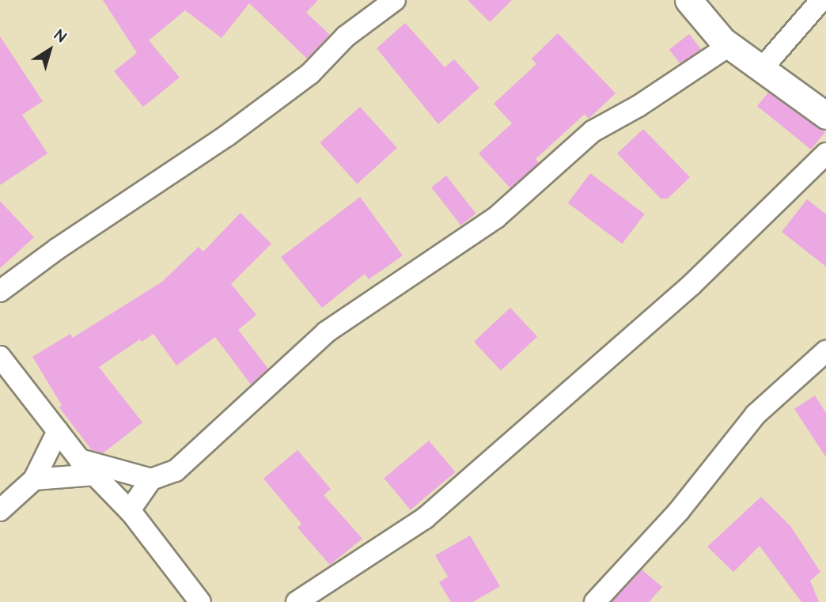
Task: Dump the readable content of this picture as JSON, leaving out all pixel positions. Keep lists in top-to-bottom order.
{
  "north": "top right"
}
